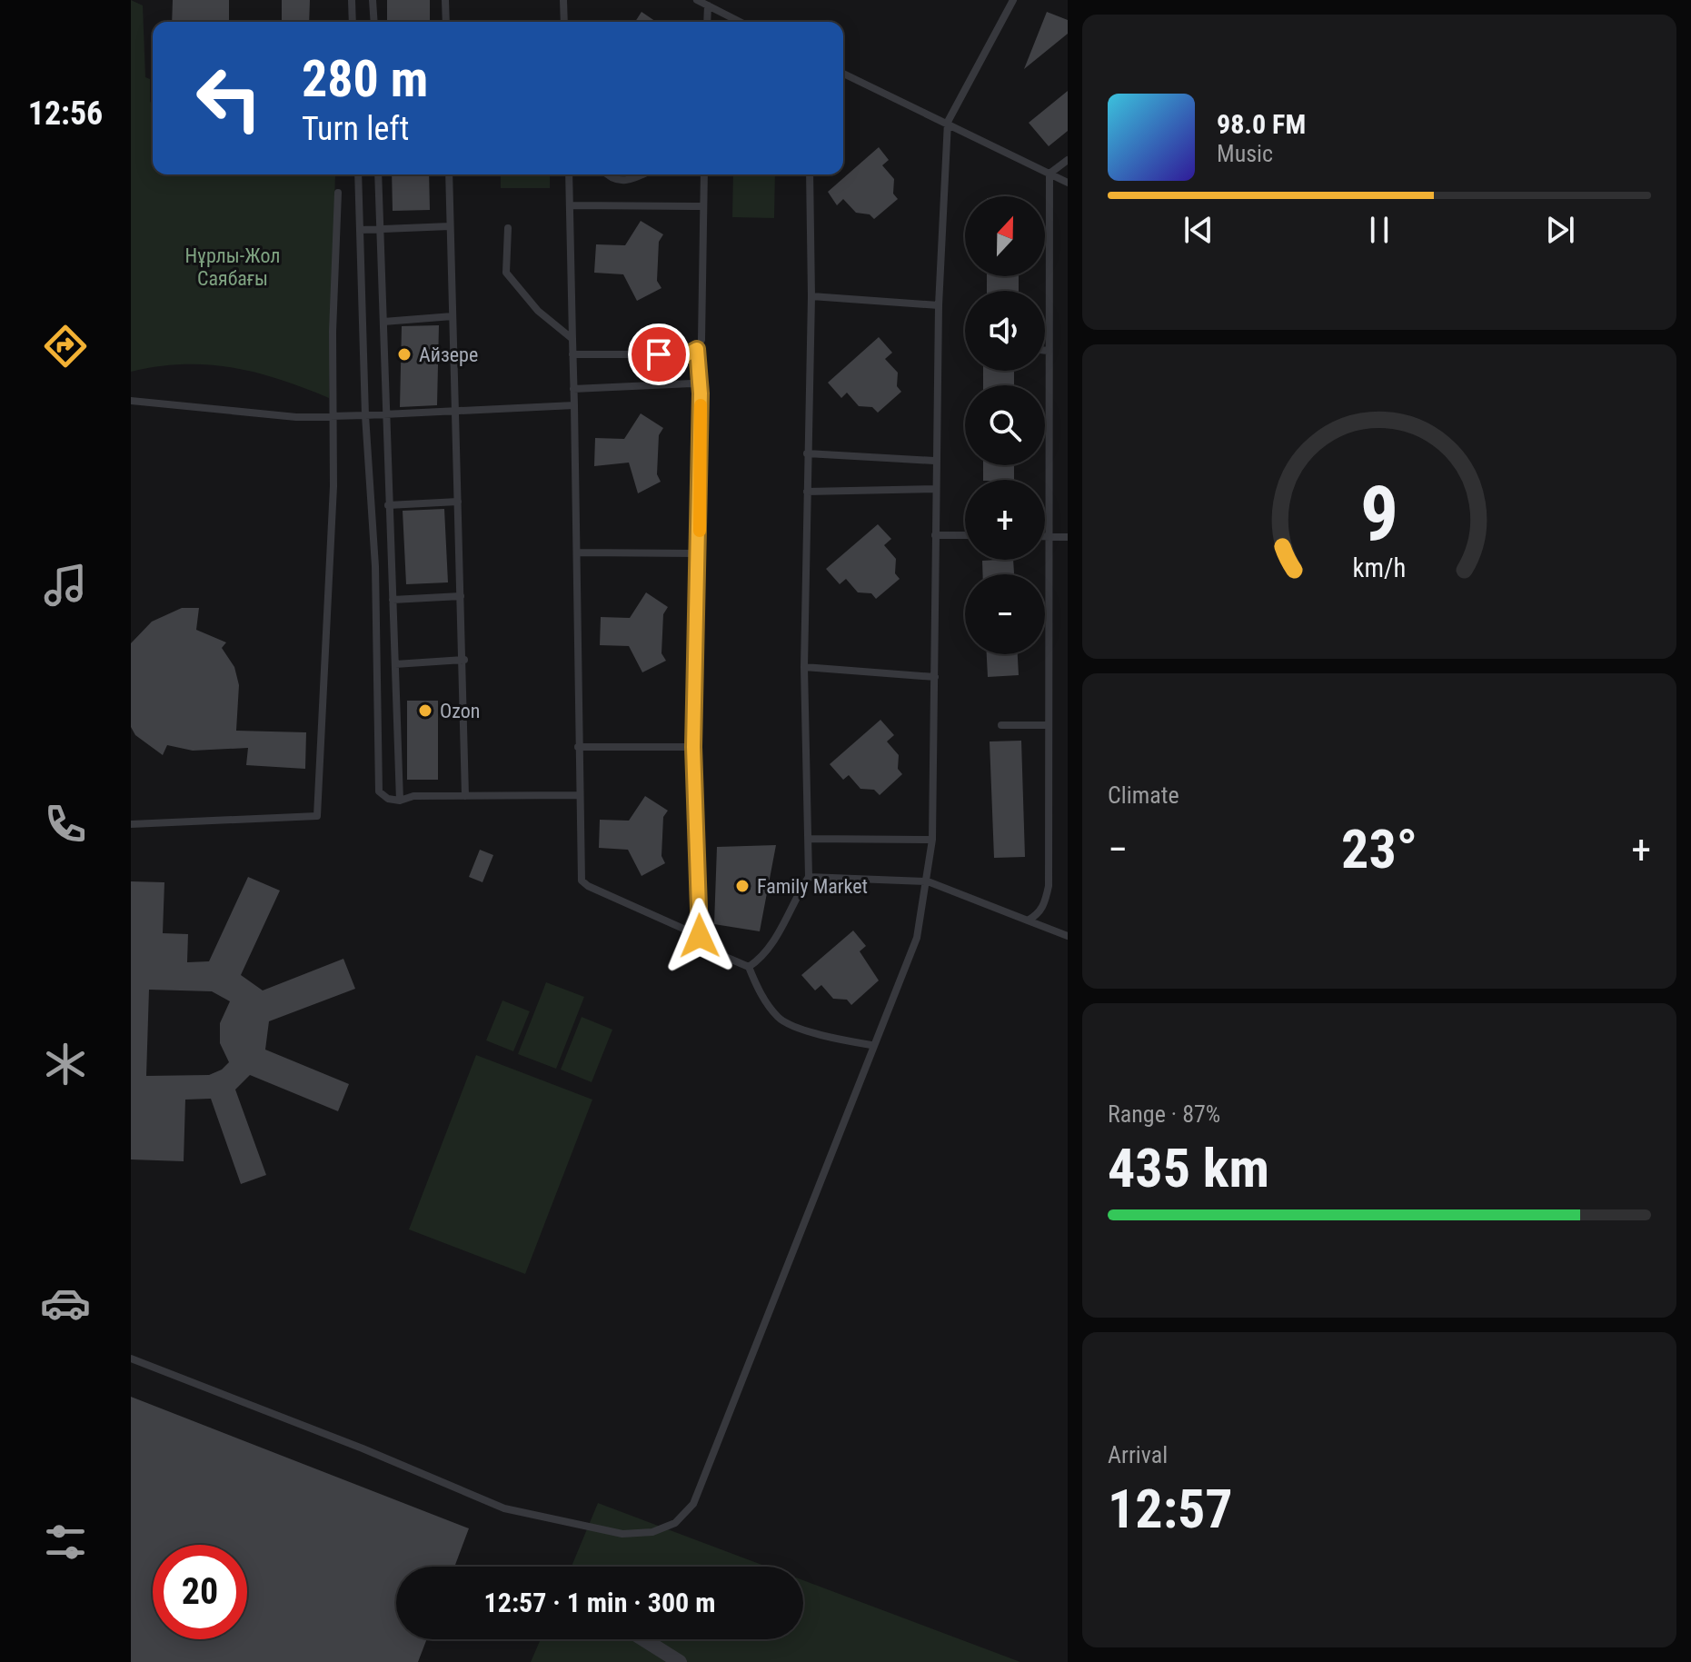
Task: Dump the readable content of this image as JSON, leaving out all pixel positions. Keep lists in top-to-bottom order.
{
  "parks": ["Нұрлы-Жол Саябағы"],
  "places": ["Айзере", "Ozon", "Family Market"],
  "north": "top",
  "page": {
    "tabs": "12:56",
    "turn": ["280 m", "Turn left"],
    "song": ["98.0 FM", "Music"],
    "map_buttons": ["+", "−"],
    "tile": [
      "Climate",
      ["Range · 87%", "435 km"],
      ["Arrival", "12:57"]
    ],
    "heat": ["−", "23°", "+"],
    "limit": "20",
    "trip": "12:57 · 1 min · 300 m",
    "gauge": ["9", "km/h"]
  }
}
